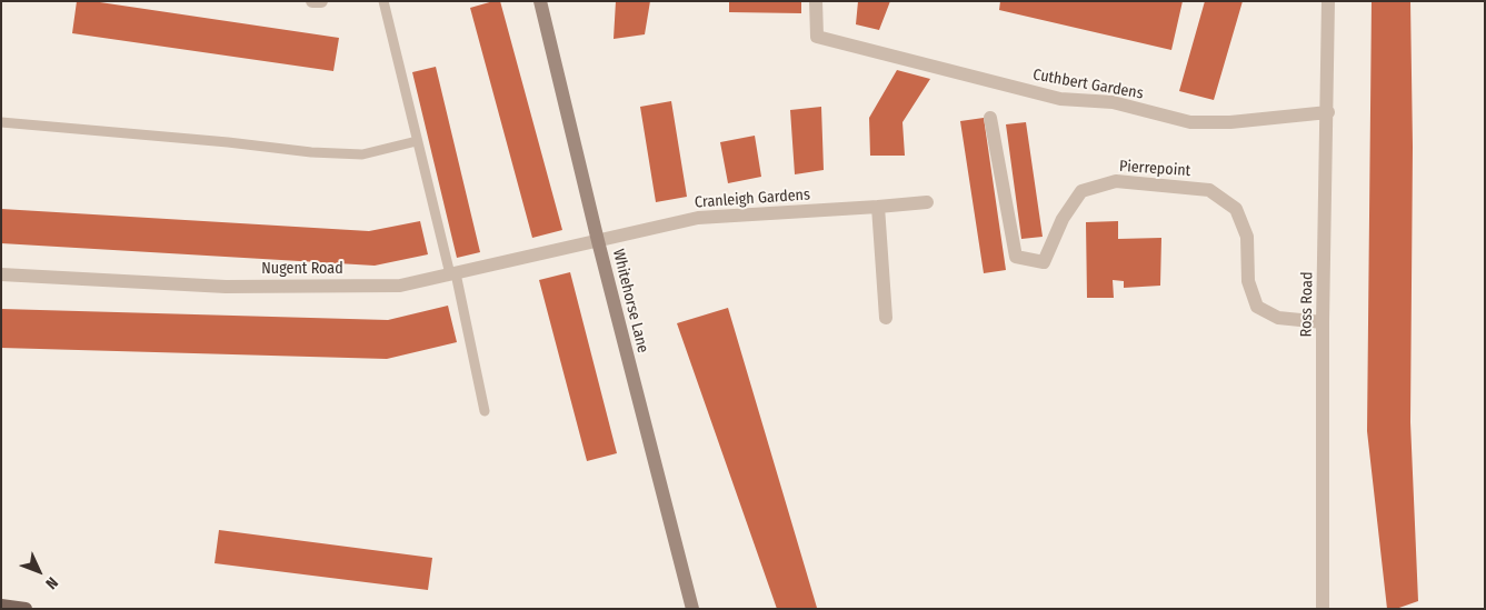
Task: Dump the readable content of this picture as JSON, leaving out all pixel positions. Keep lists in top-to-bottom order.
{
  "streets": {
    "main road": ["Whitehorse Lane"],
    "street": [
      "Cuthbert Gardens",
      "Pierrepoint",
      "Cranleigh Gardens",
      "Nugent Road",
      "Ross Road"
    ]
  },
  "crossings": [
    ["Cuthbert Gardens", "Ross Road"],
    ["Pierrepoint", "Ross Road"],
    ["Cranleigh Gardens", "Nugent Road"],
    ["Cranleigh Gardens", "Whitehorse Lane"],
    ["Nugent Road", "Whitehorse Lane"]
  ],
  "north": "bottom right"
}
